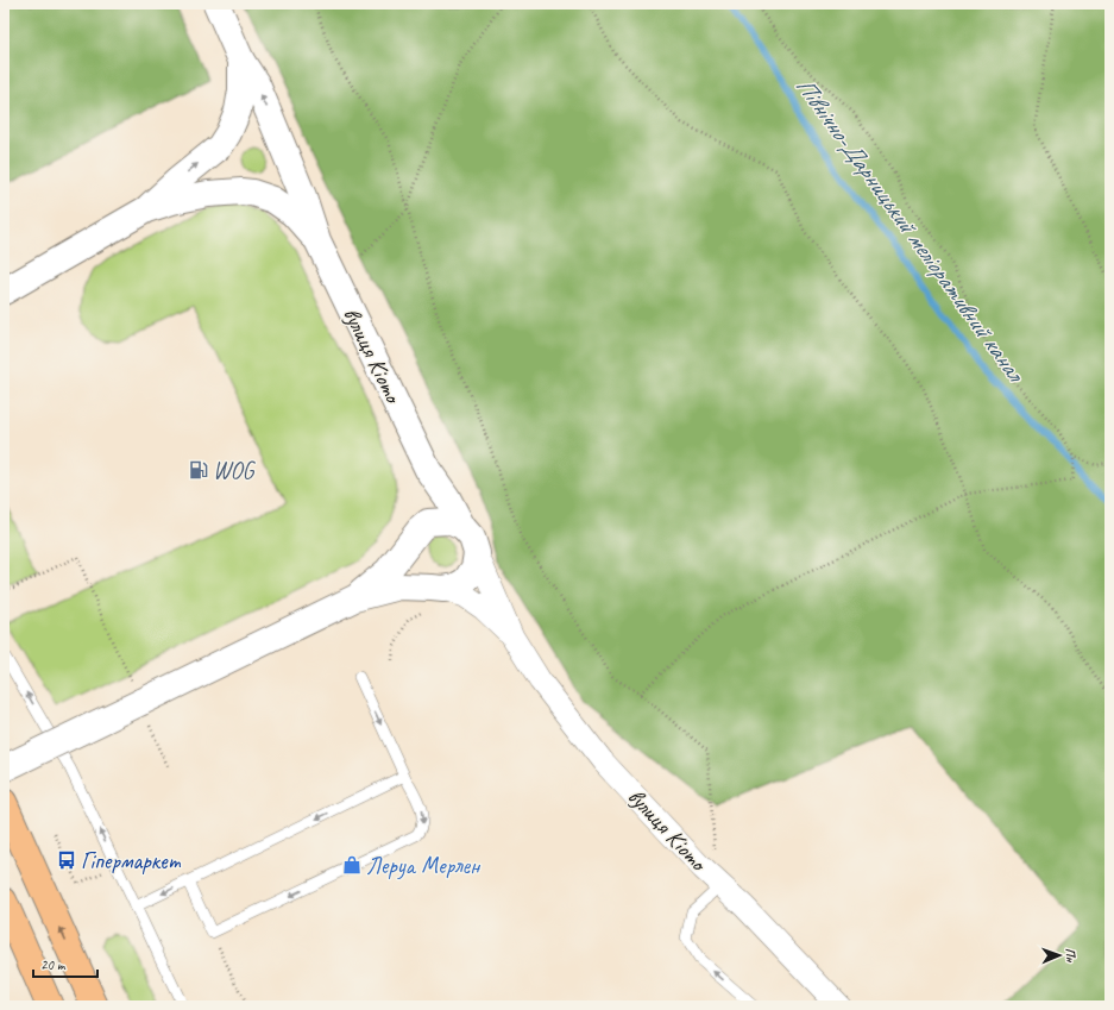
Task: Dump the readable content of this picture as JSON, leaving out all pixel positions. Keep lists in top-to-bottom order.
{
  "streets": {
    "street": ["вулиця Кіото"]
  },
  "water": ["Північно-Дарницький меліоративний канал"],
  "places": {
    "fuel station": ["WOG"],
    "bus stop": ["Гіпермаркет"],
    "shop": ["Леруа Мерлен"]
  },
  "scale_bar": "20 m",
  "north": "right"
}
